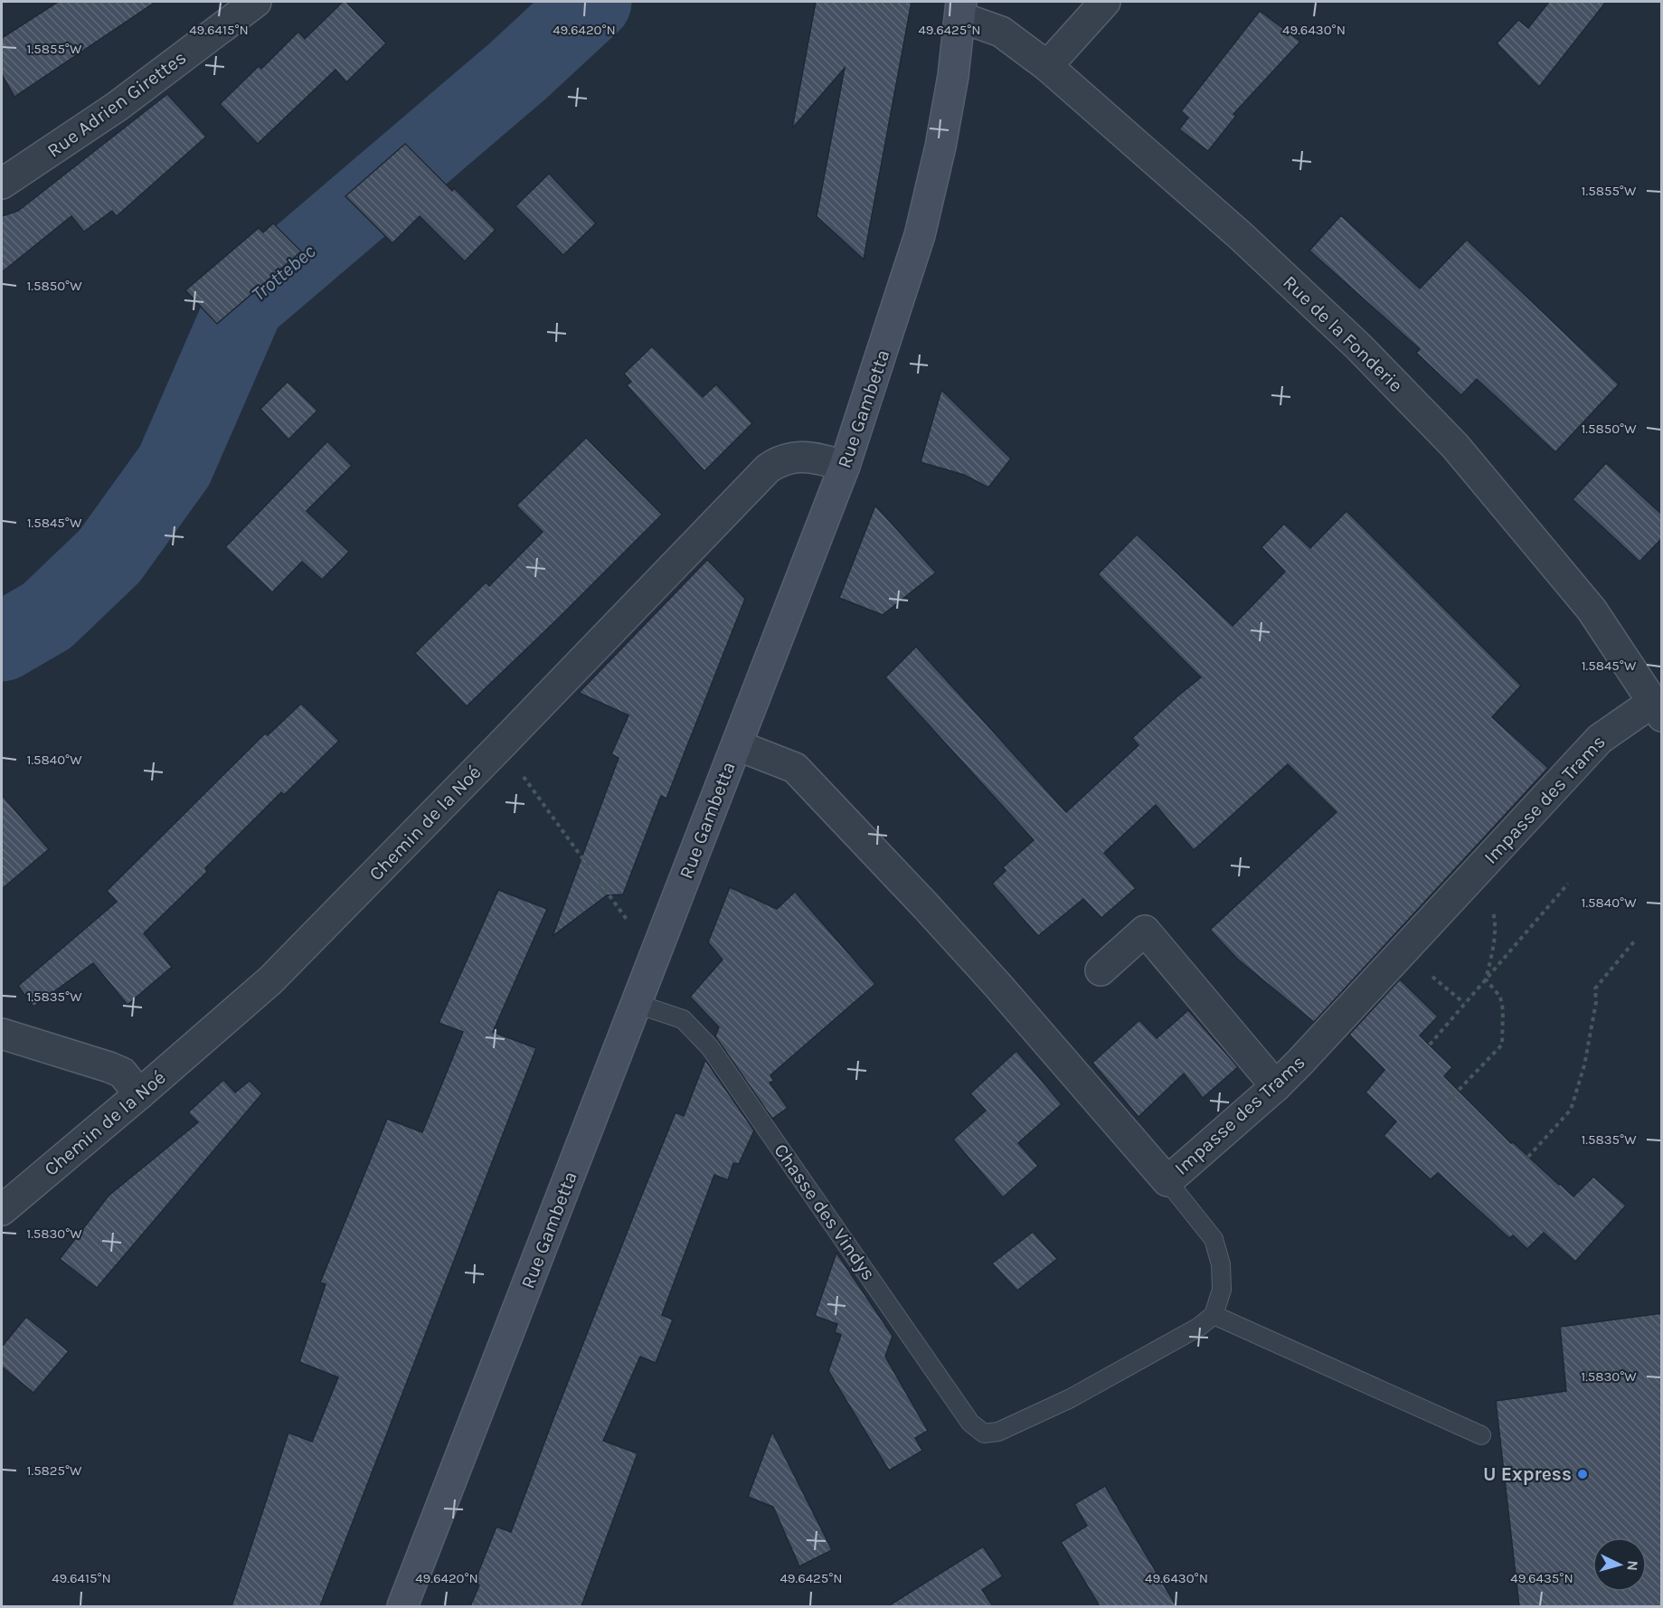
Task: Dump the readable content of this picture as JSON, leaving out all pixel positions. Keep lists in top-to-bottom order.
{
  "streets": {
    "main road": ["Rue Gambetta"],
    "street": [
      "Rue Adrien Girettes",
      "Rue de la Fonderie",
      "Impasse des Trams",
      "Chemin de la Noé"
    ],
    "lane": ["Chasse des Vindys"]
  },
  "crossings": [
    ["Rue de la Fonderie", "Rue Gambetta"],
    ["Rue de la Fonderie", "Impasse des Trams"],
    ["Rue Gambetta", "Impasse des Trams"],
    ["Rue Gambetta", "Chemin de la Noé"],
    ["Rue Gambetta", "Chasse des Vindys"]
  ],
  "water": ["Trottebec"],
  "places": ["U Express"],
  "north": "right",
  "coordinates": [
    "49.6415°N",
    "49.6420°N",
    "49.6425°N",
    "49.6430°N",
    "1.5855°W",
    "1.5850°W",
    "1.5845°W",
    "1.5840°W",
    "1.5835°W",
    "1.5830°W",
    "1.5825°W",
    "49.6435°N"
  ]
}
